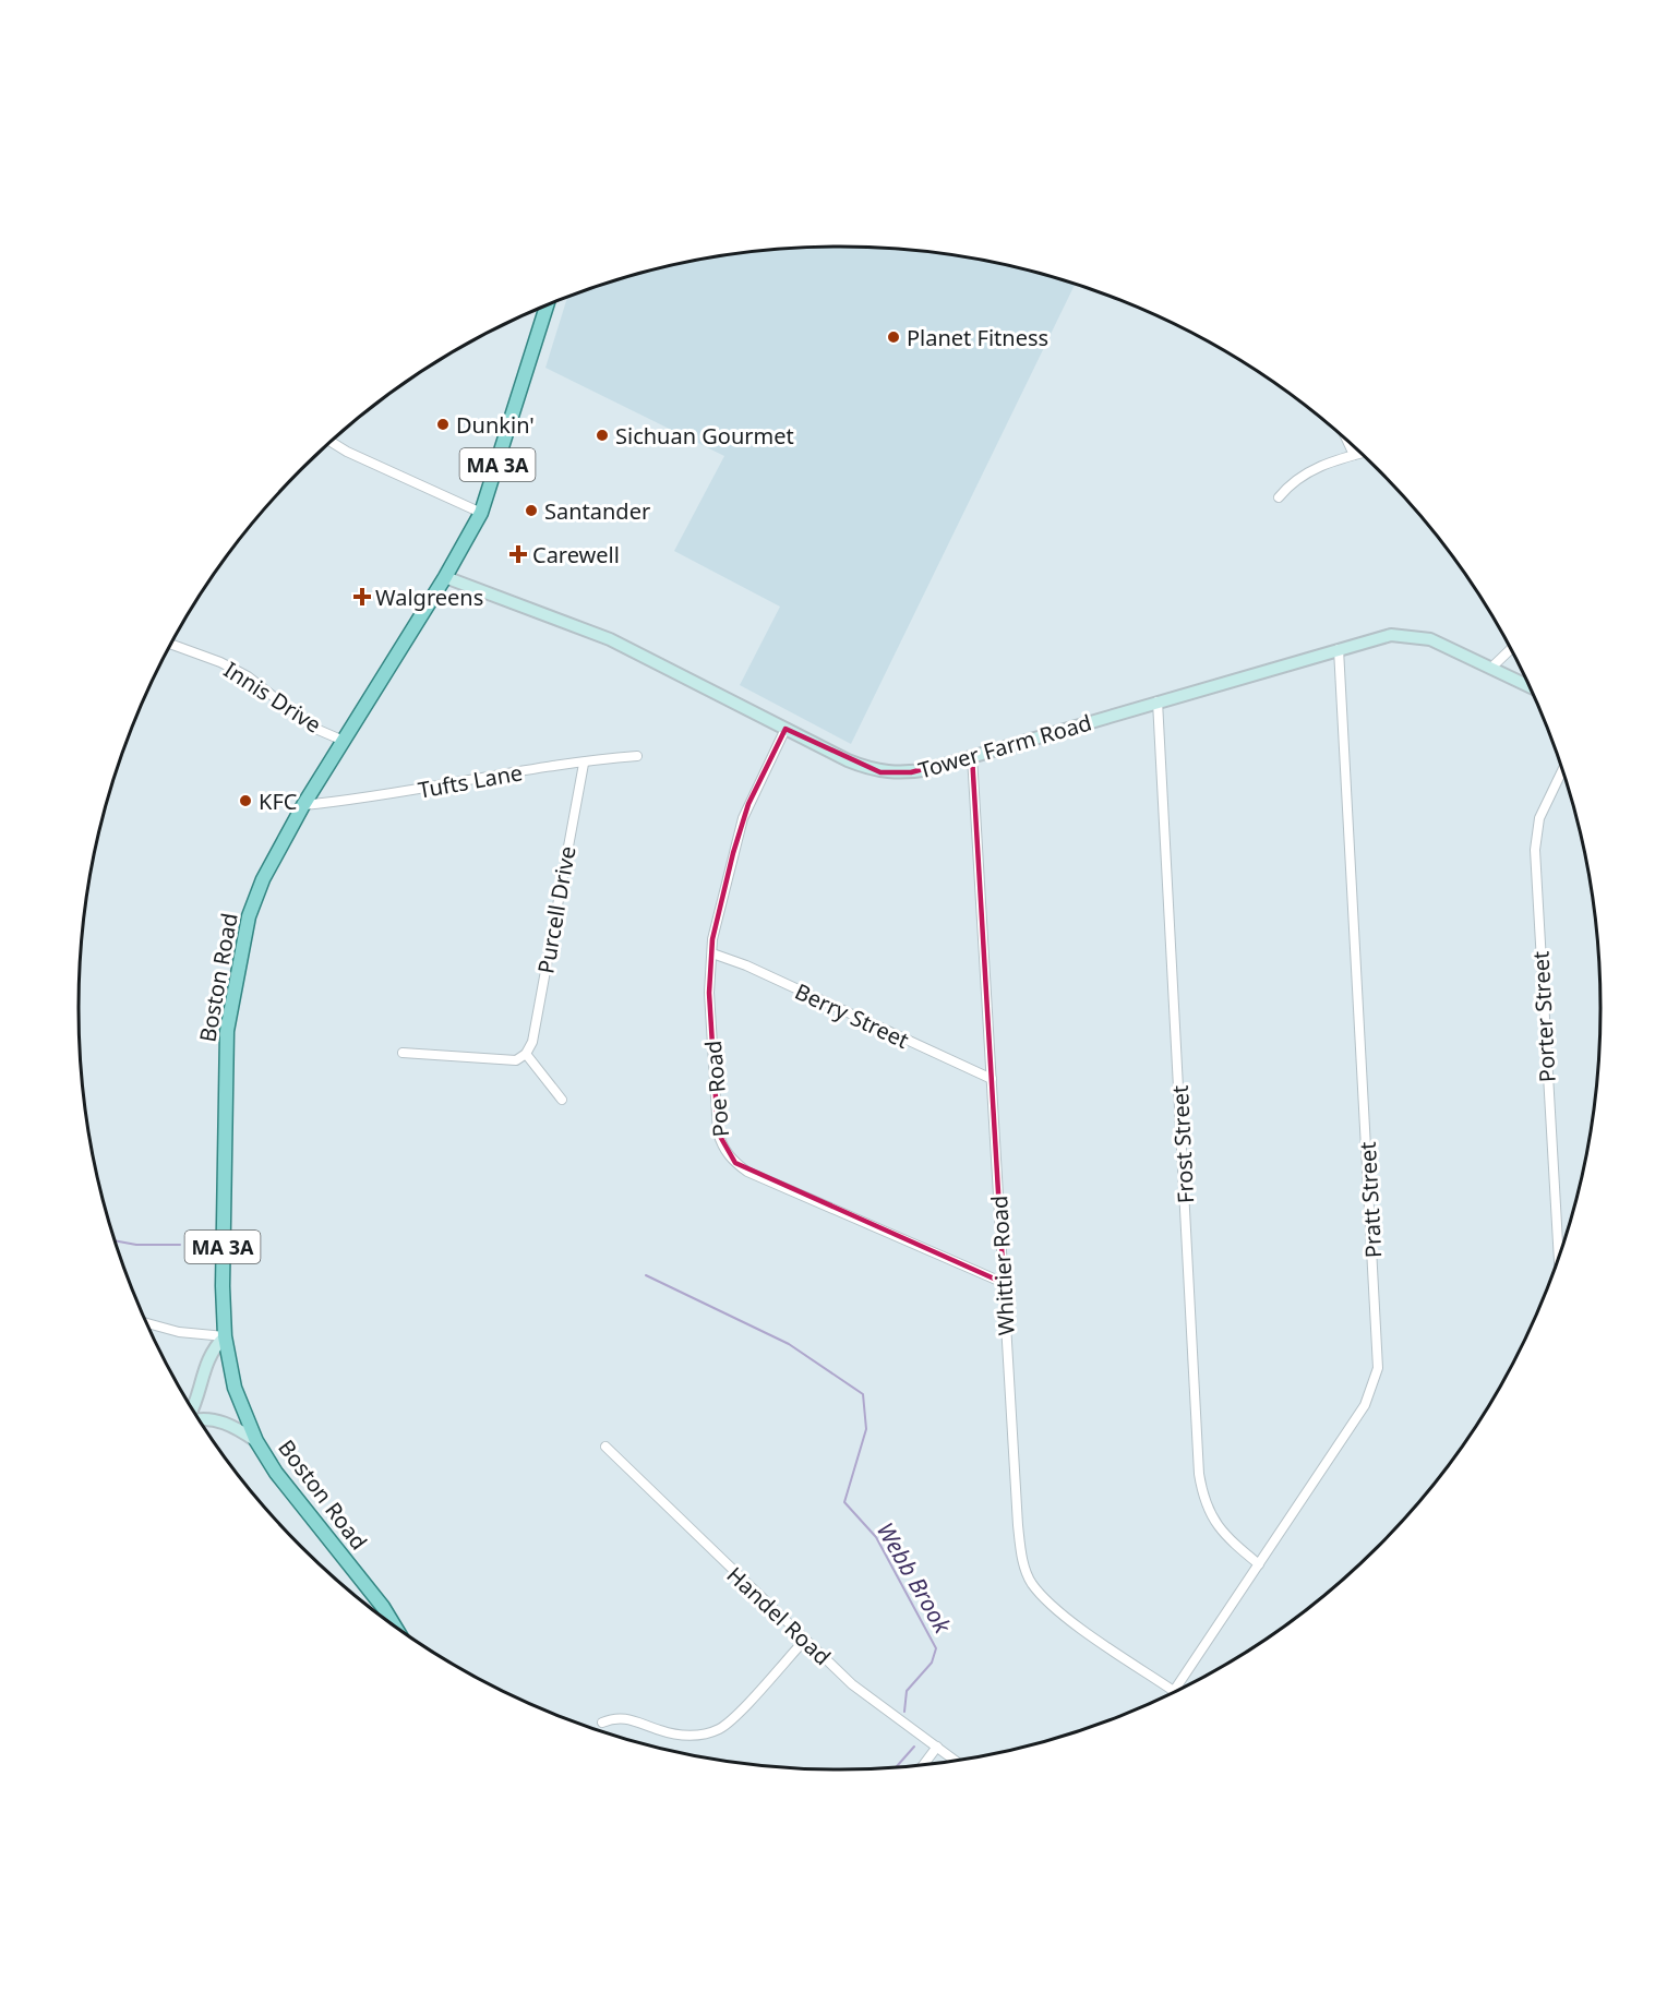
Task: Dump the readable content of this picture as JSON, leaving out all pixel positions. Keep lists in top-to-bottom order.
{
  "streets": {
    "main road": ["MA 3A", "Boston Road"],
    "street": [
      "Innis Drive",
      "Tower Farm Road",
      "Tufts Lane",
      "Purcell Drive",
      "Berry Street",
      "Porter Street",
      "Poe Road",
      "Frost Street",
      "Pratt Street",
      "Whittier Road",
      "Handel Road"
    ]
  },
  "crossings": [
    ["Innis Drive", "Boston Road"],
    ["Tower Farm Road", "Boston Road"],
    ["Tower Farm Road", "Poe Road"],
    ["Tower Farm Road", "Frost Street"],
    ["Tower Farm Road", "Pratt Street"],
    ["Tower Farm Road", "Whittier Road"],
    ["Tufts Lane", "Purcell Drive"],
    ["Tufts Lane", "Boston Road"],
    ["Berry Street", "Poe Road"],
    ["Berry Street", "Whittier Road"],
    ["Poe Road", "Whittier Road"],
    ["Frost Street", "Pratt Street"]
  ],
  "water": ["Webb Brook"],
  "places": {
    "other": [
      "Planet Fitness",
      "Dunkin'",
      "Sichuan Gourmet",
      "Santander",
      "KFC"
    ],
    "health": ["Carewell", "Walgreens"]
  }
}
